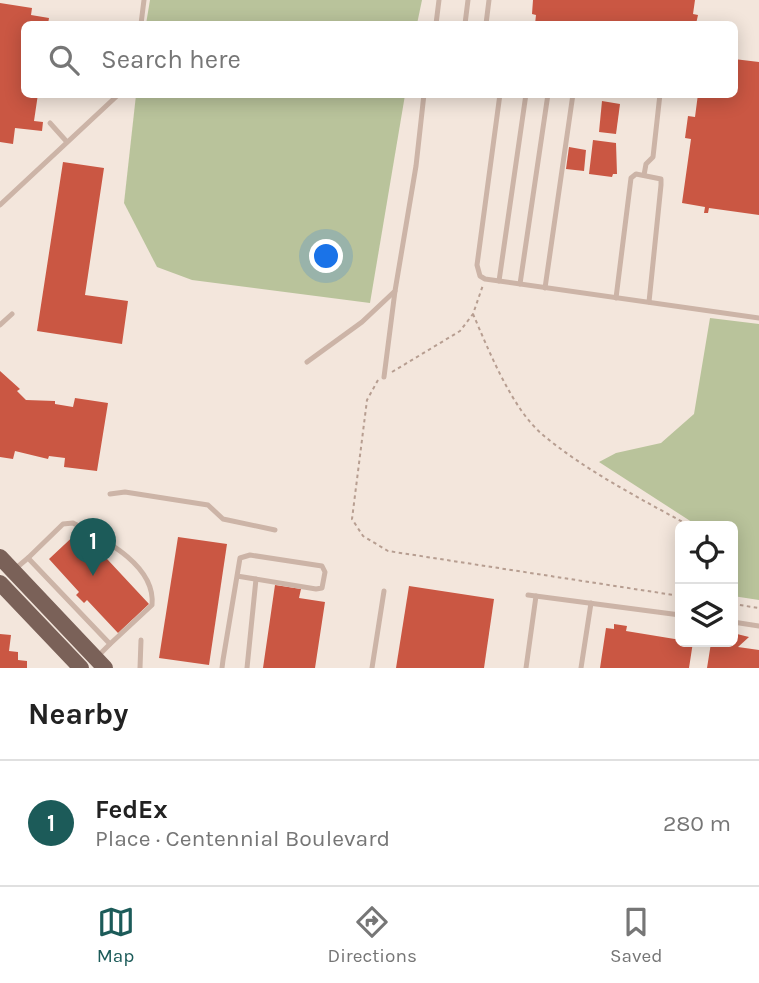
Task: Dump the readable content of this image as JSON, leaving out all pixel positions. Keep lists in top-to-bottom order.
{
  "page": {
    "search": "Search here",
    "pins": "1",
    "heading": "Nearby",
    "list": [
      {
        "mark": "1",
        "name": "FedEx",
        "note": "Place · Centennial Boulevard",
        "value": "280 m"
      }
    ],
    "nav": ["Map", "Directions", "Saved"]
  }
}
